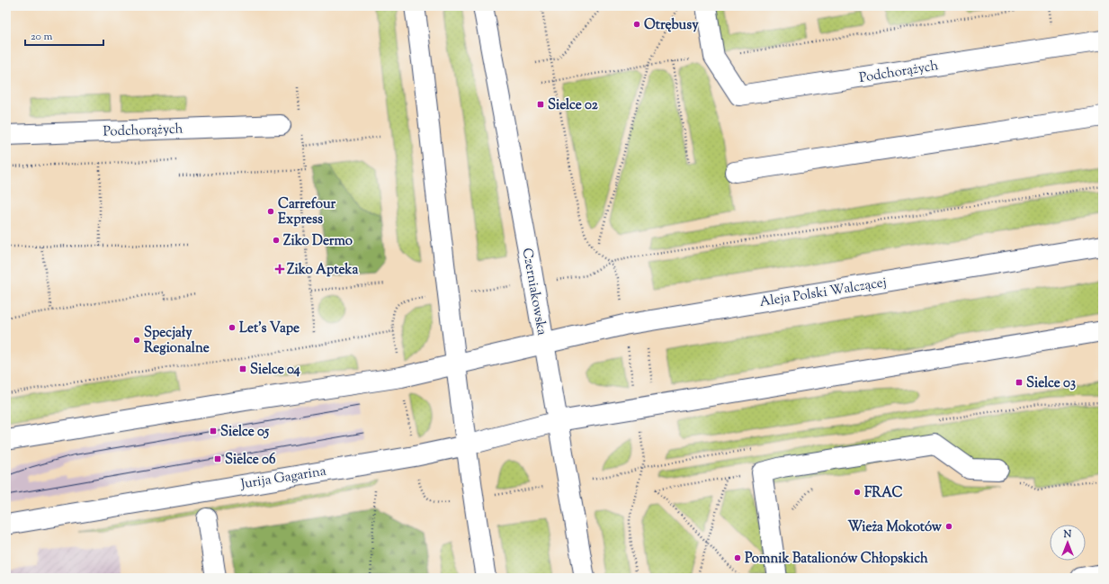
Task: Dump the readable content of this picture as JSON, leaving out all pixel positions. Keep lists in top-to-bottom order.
{
  "streets": {
    "main road": [
      "Podchorążych",
      "Czerniakowska",
      "Aleja Polski Walczącej",
      "Jurija Gagarina"
    ]
  },
  "crossings": [
    ["Czerniakowska", "Aleja Polski Walczącej"],
    ["Czerniakowska", "Jurija Gagarina"]
  ],
  "places": {
    "other": [
      "Otrębusy",
      "Carrefour Express",
      "Ziko Dermo",
      "Let's Vape",
      "Specjały Regionalne",
      "FRAC",
      "Wieża Mokotów",
      "Pomnik Batalionów Chłopskich"
    ],
    "transit": [
      "Sielce 02",
      "Sielce 04",
      "Sielce 03",
      "Sielce 05",
      "Sielce 06"
    ],
    "health": ["Ziko Apteka"]
  },
  "scale_bar": "20 m",
  "north": "top"
}
